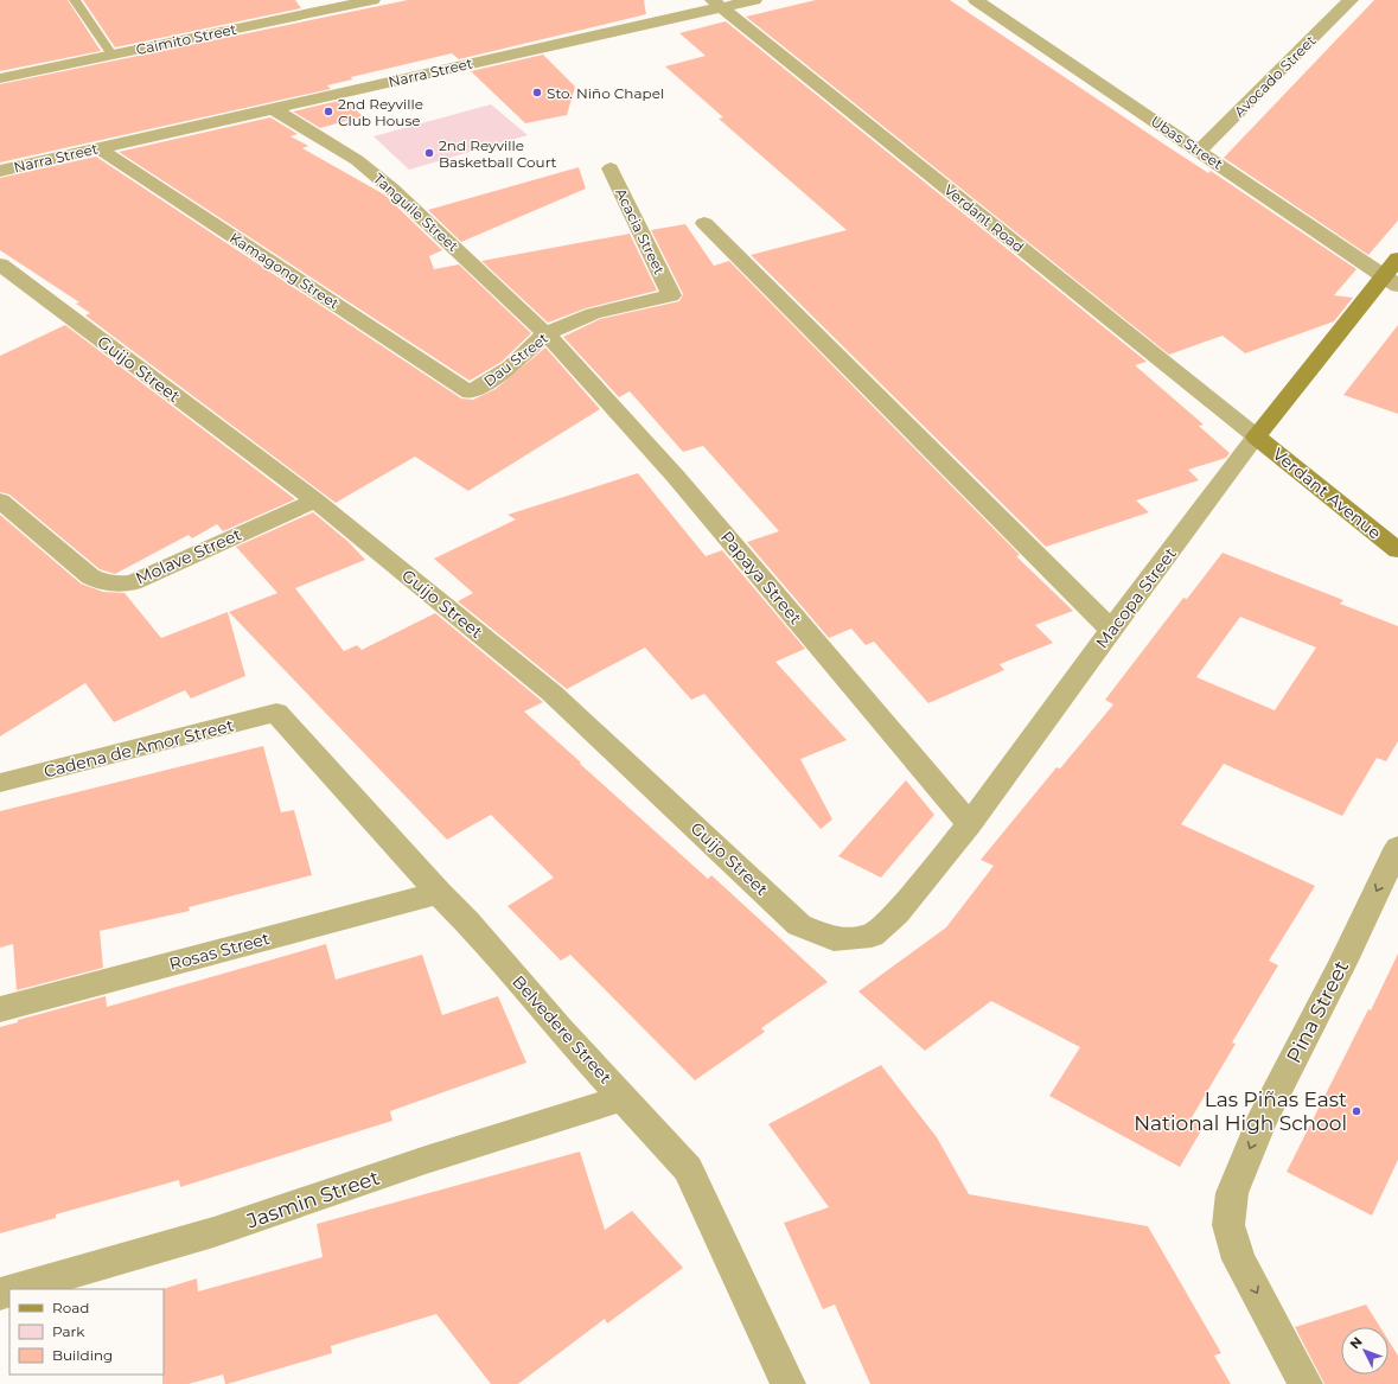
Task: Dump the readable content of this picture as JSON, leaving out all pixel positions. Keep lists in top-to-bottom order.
{
  "streets": {
    "street": [
      "Caimito Street",
      "Narra Street",
      "Avocado Street",
      "Ubas Street",
      "Tanguile Street",
      "Verdant Road",
      "Acacia Street",
      "Kamagong Street",
      "Dau Street",
      "Guijo Street",
      "Verdant Avenue",
      "Molave Street",
      "Papaya Street",
      "Macopa Street",
      "Cadena de Amor Street",
      "Rosas Street",
      "Pina Street",
      "Belvedere Street",
      "Jasmin Street"
    ]
  },
  "crossings": [
    ["Narra Street", "Tanguile Street"],
    ["Narra Street", "Verdant Road"],
    ["Narra Street", "Kamagong Street"],
    ["Avocado Street", "Ubas Street"],
    ["Ubas Street", "Macopa Street"],
    ["Tanguile Street", "Dau Street"],
    ["Tanguile Street", "Papaya Street"],
    ["Verdant Road", "Verdant Avenue"],
    ["Verdant Road", "Macopa Street"],
    ["Acacia Street", "Dau Street"],
    ["Kamagong Street", "Dau Street"],
    ["Dau Street", "Papaya Street"],
    ["Guijo Street", "Molave Street"],
    ["Guijo Street", "Macopa Street"],
    ["Verdant Avenue", "Macopa Street"],
    ["Papaya Street", "Macopa Street"],
    ["Cadena de Amor Street", "Belvedere Street"],
    ["Rosas Street", "Belvedere Street"],
    ["Belvedere Street", "Jasmin Street"]
  ],
  "one_way": ["Pina Street"],
  "places": [
    "Sto. Niño Chapel",
    "2nd Reyville Club House",
    "2nd Reyville Basketball Court",
    "Las Piñas East National High School"
  ],
  "legend": ["Road", "Park", "Building"],
  "north": "top left"
}
